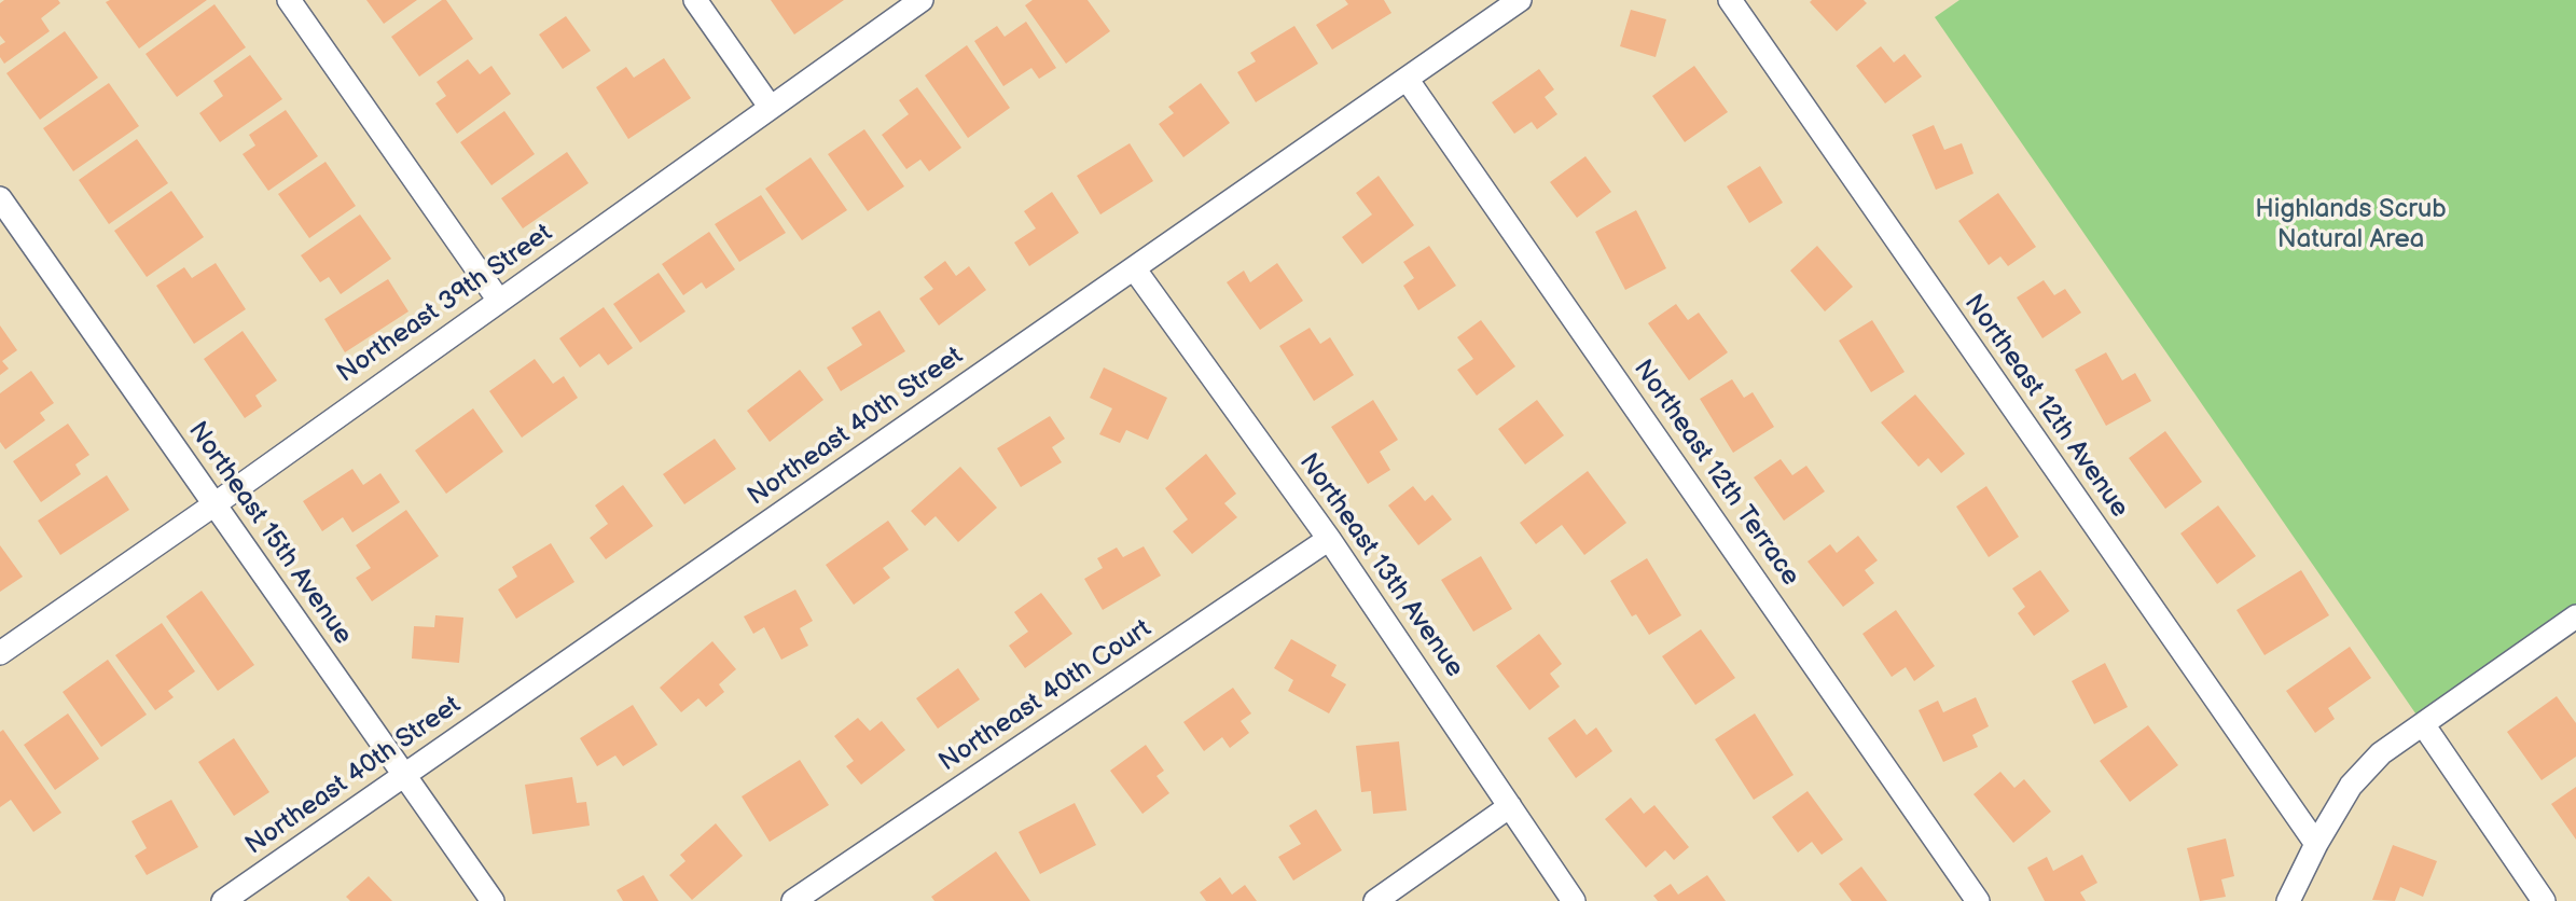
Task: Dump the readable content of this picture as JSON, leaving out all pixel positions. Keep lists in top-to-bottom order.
{
  "streets": {
    "street": [
      "Northeast 39th Street",
      "Northeast 12th Avenue",
      "Northeast 40th Street",
      "Northeast 12th Terrace",
      "Northeast 15th Avenue",
      "Northeast 13th Avenue",
      "Northeast 40th Court"
    ]
  },
  "crossings": [
    ["Northeast 39th Street", "Northeast 15th Avenue"],
    ["Northeast 40th Street", "Northeast 12th Terrace"],
    ["Northeast 40th Street", "Northeast 15th Avenue"],
    ["Northeast 40th Street", "Northeast 13th Avenue"],
    ["Northeast 13th Avenue", "Northeast 40th Court"]
  ],
  "parks": ["Highlands Scrub Natural Area"]
}
